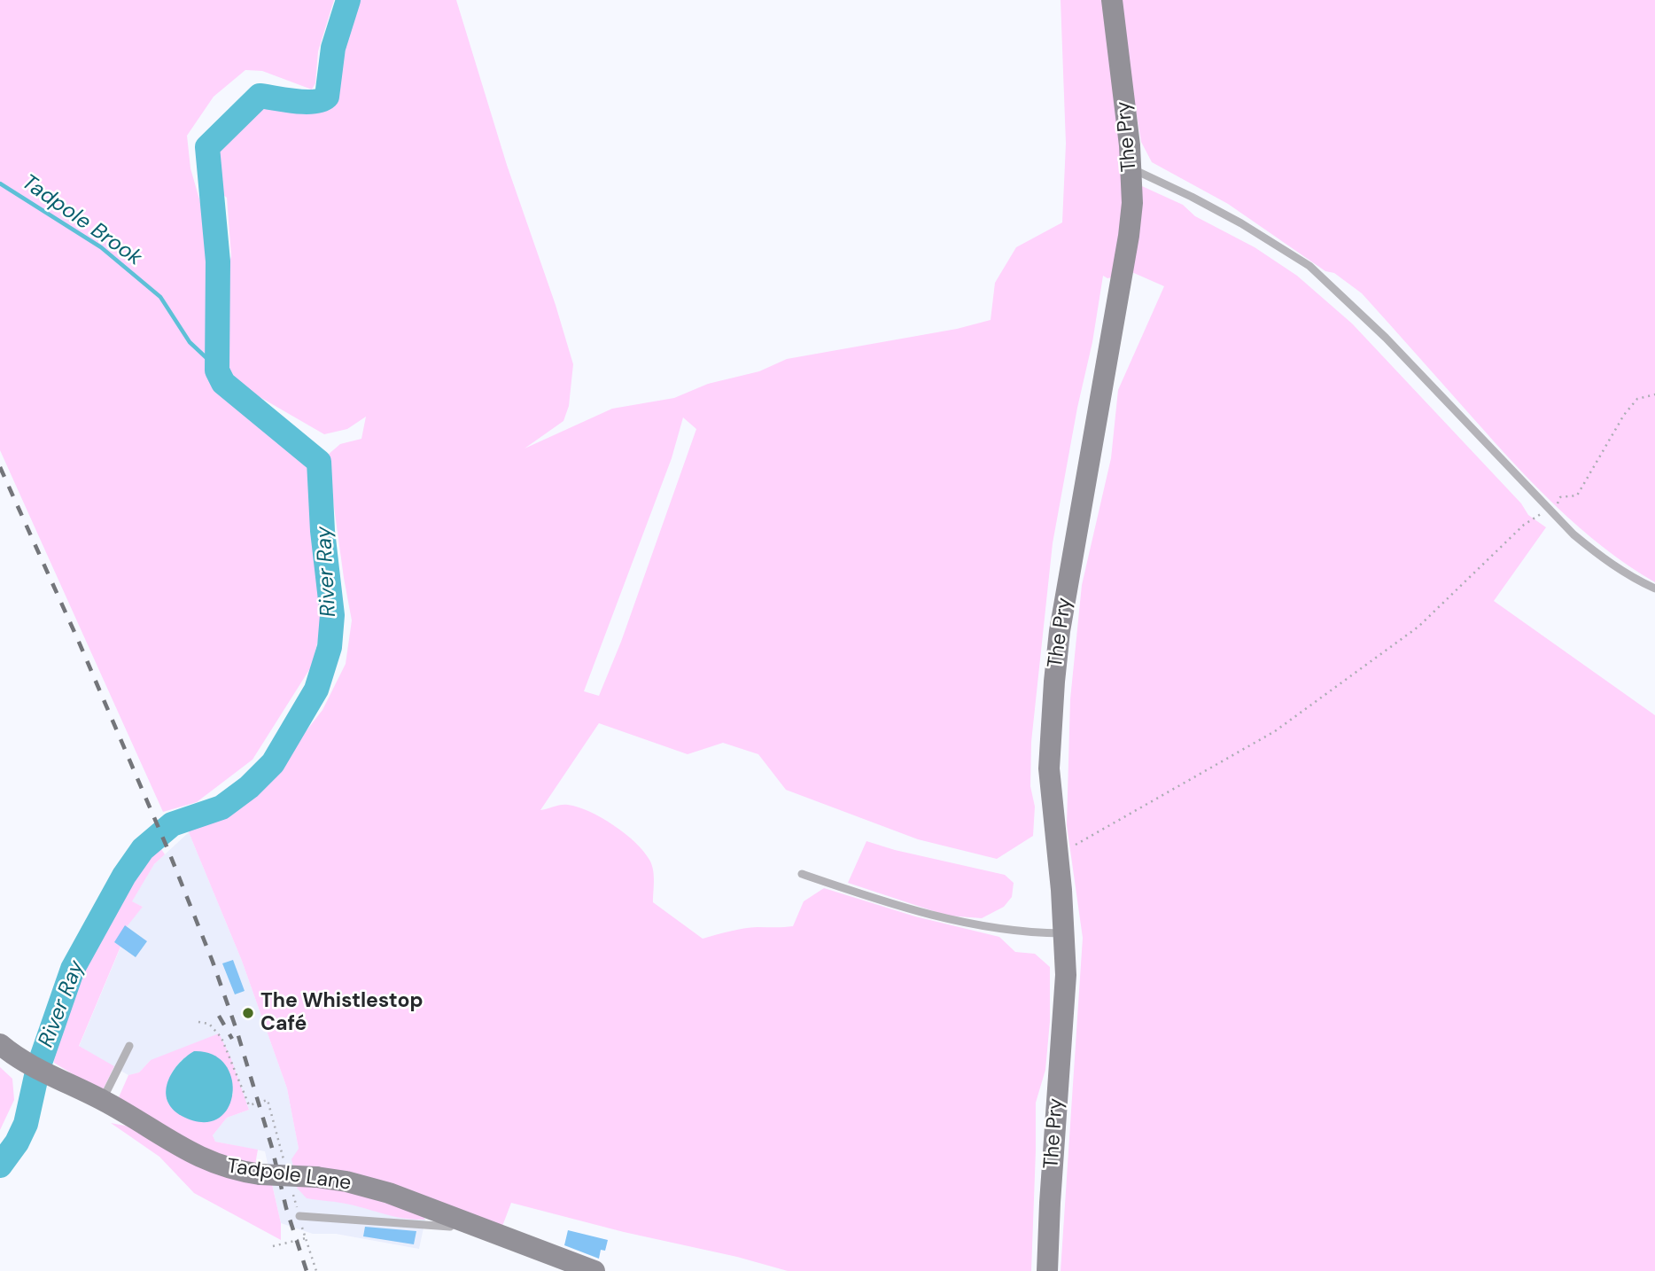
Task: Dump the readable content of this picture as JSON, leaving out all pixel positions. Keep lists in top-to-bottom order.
{
  "streets": {
    "main road": ["The Pry", "Tadpole Lane"]
  },
  "water": ["Tadpole Brook", "River Ray"],
  "places": ["The Whistlestop Café"]
}
